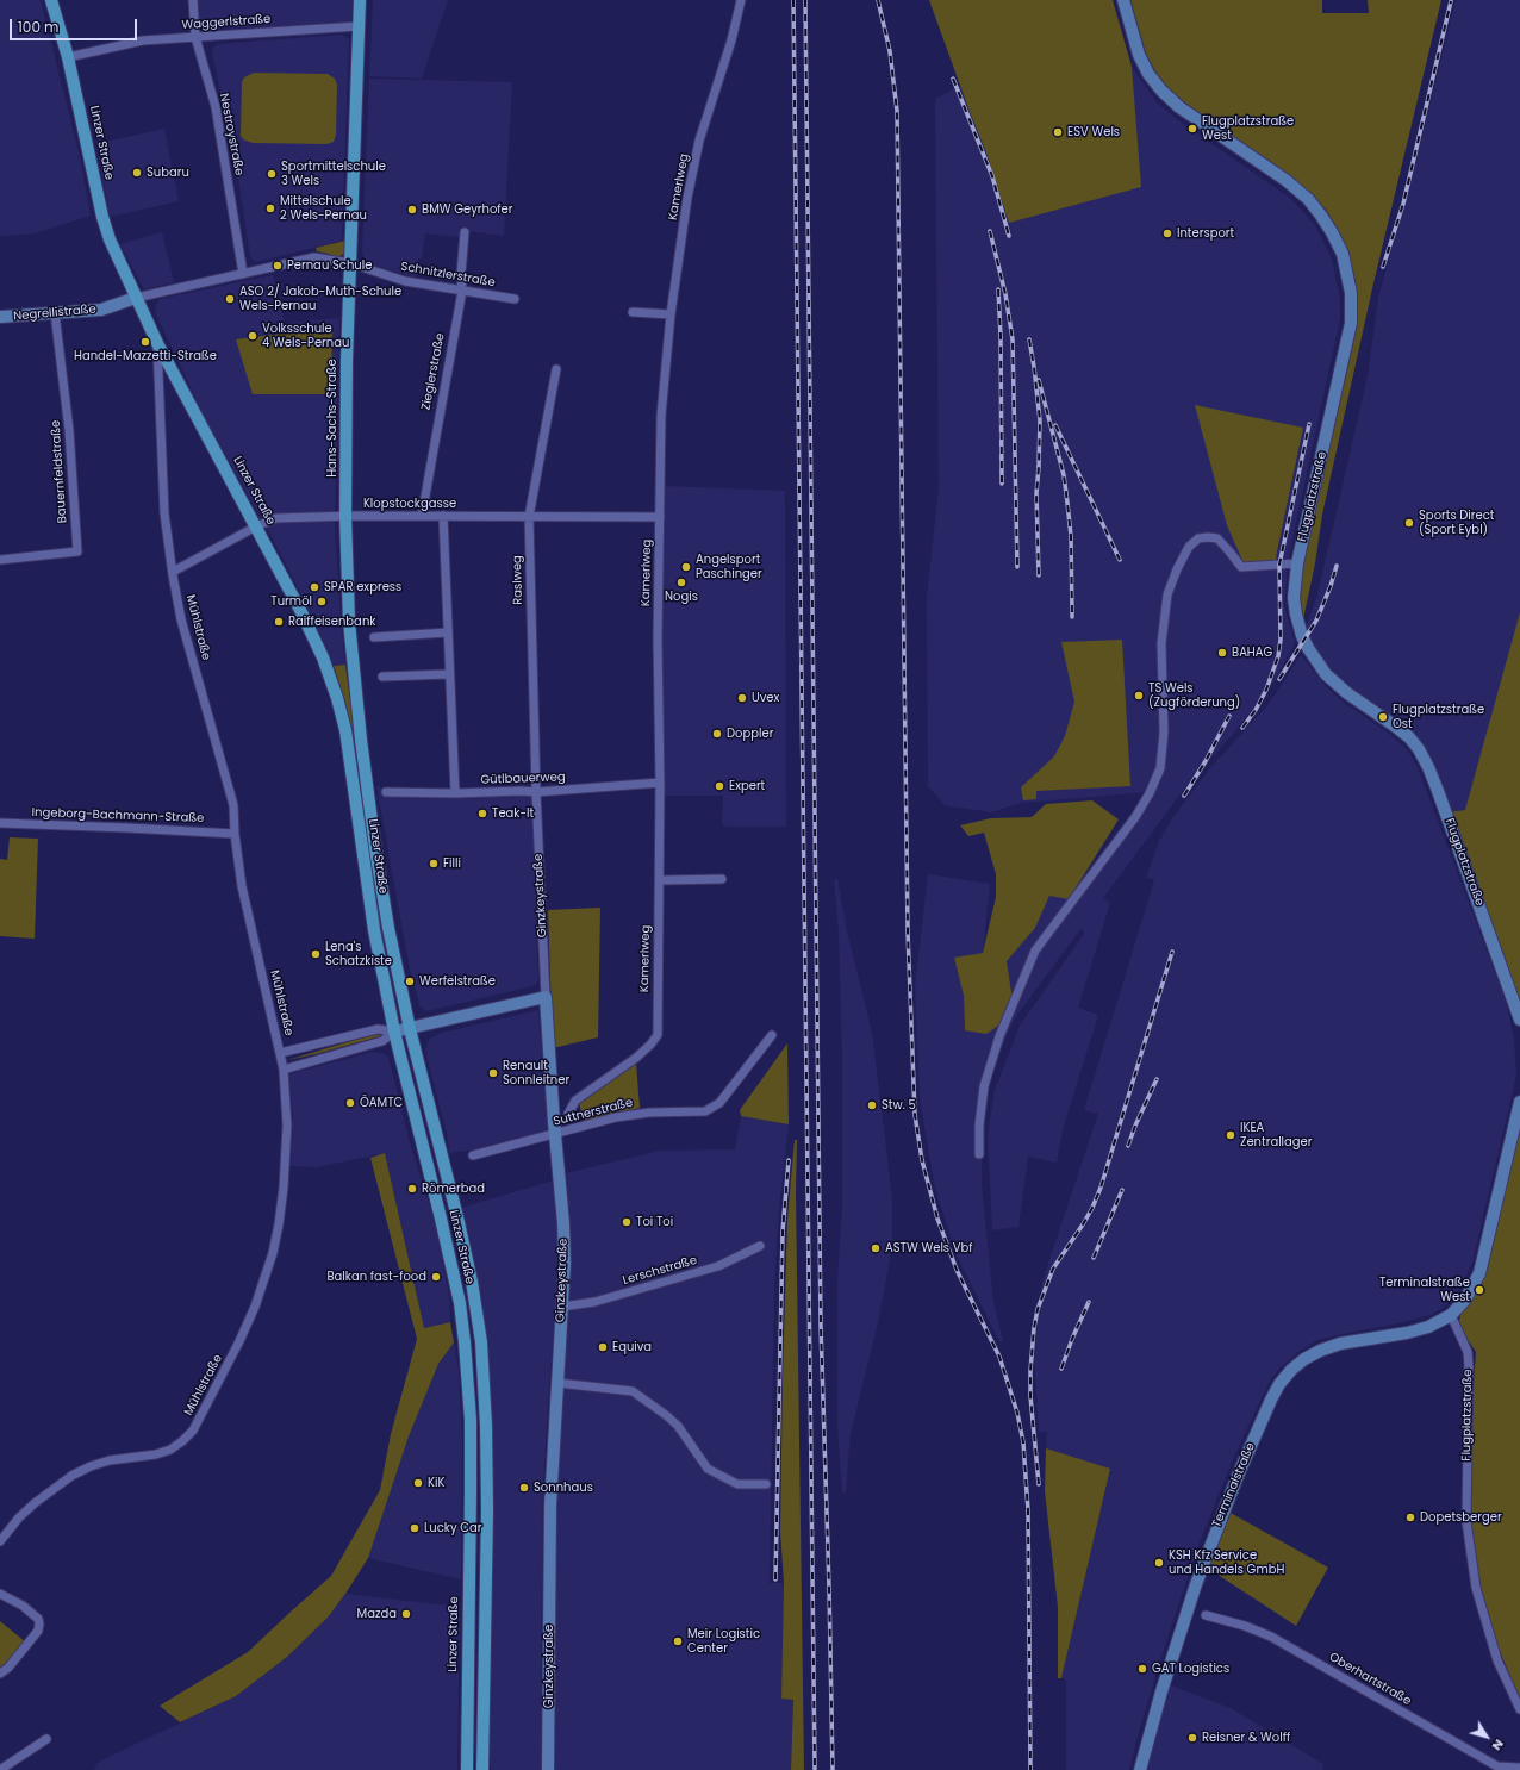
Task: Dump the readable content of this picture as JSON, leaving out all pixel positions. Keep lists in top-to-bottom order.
{
  "streets": {
    "main road": ["Linzer Straße", "Hans-Sachs-Straße"],
    "street": [
      "Waggerlstraße",
      "Nestroystraße",
      "Kamerlweg",
      "Schnitzlerstraße",
      "Negrellistraße",
      "Zieglerstraße",
      "Bauernfeldstraße",
      "Flugplatzstraße",
      "Klopstockgasse",
      "Raslweg",
      "Mühlstraße",
      "Gütlbauerweg",
      "Ingeborg-Bachmann-Straße",
      "Ginzkeystraße",
      "Suttnerstraße",
      "Lerschstraße",
      "Terminalstraße",
      "Oberhartstraße"
    ]
  },
  "crossings": [
    ["Waggerlstraße", "Nestroystraße"],
    ["Waggerlstraße", "Linzer Straße"],
    ["Waggerlstraße", "Hans-Sachs-Straße"],
    ["Linzer Straße", "Negrellistraße"],
    ["Linzer Straße", "Hans-Sachs-Straße"],
    ["Linzer Straße", "Klopstockgasse"],
    ["Linzer Straße", "Mühlstraße"],
    ["Kamerlweg", "Klopstockgasse"],
    ["Kamerlweg", "Gütlbauerweg"],
    ["Schnitzlerstraße", "Zieglerstraße"],
    ["Schnitzlerstraße", "Hans-Sachs-Straße"],
    ["Negrellistraße", "Bauernfeldstraße"],
    ["Zieglerstraße", "Klopstockgasse"],
    ["Hans-Sachs-Straße", "Klopstockgasse"],
    ["Flugplatzstraße", "Terminalstraße"],
    ["Klopstockgasse", "Raslweg"],
    ["Klopstockgasse", "Mühlstraße"],
    ["Raslweg", "Gütlbauerweg"],
    ["Raslweg", "Ginzkeystraße"],
    ["Mühlstraße", "Ingeborg-Bachmann-Straße"],
    ["Gütlbauerweg", "Ginzkeystraße"],
    ["Ginzkeystraße", "Suttnerstraße"],
    ["Ginzkeystraße", "Lerschstraße"]
  ],
  "places": [
    "Flugplatzstraße West",
    "ESV Wels",
    "Subaru",
    "Sportmittelschule 3 Wels",
    "Mittelschule 2 Wels-Pernau",
    "BMW Geyrhofer",
    "Intersport",
    "Pernau Schule",
    "ASO 2/ Jakob-Muth-Schule Wels-Pernau",
    "Volksschule 4 Wels-Pernau",
    "Handel-Mazzetti-Straße",
    "Sports Direct (Sport Eybl)",
    "Angelsport Paschinger",
    "Nogis",
    "SPAR express",
    "Turmöl",
    "Raiffeisenbank",
    "BAHAG",
    "TS Wels (Zugförderung)",
    "Uvex",
    "Flugplatzstraße Ost",
    "Doppler",
    "Expert",
    "Teak-It",
    "Filli",
    "Lena's Schatzkiste",
    "Werfelstraße",
    "Renault Sonnleitner",
    "ÖAMTC",
    "Stw. 5",
    "IKEA Zentrallager",
    "Römerbad",
    "Toi Toi",
    "ASTW Wels Vbf",
    "Balkan fast-food",
    "Terminalstraße West",
    "Equiva",
    "KiK",
    "Sonnhaus",
    "Dopetsberger",
    "Lucky Car",
    "KSH Kfz Service und Handels GmbH",
    "Mazda",
    "Meir Logistic Center",
    "GAT Logistics",
    "Reisner & Wolff"
  ],
  "scale_bar": "100 m",
  "north": "bottom right"
}
